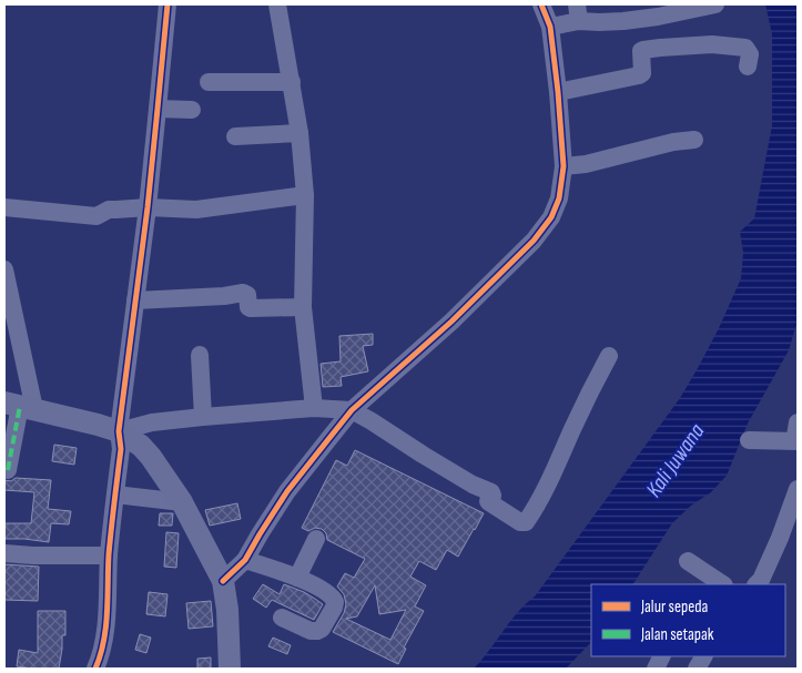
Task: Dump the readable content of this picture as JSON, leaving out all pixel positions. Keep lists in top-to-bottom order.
{
  "water": ["Kali Juwana"],
  "legend": ["Jalur sepeda", "Jalan setapak"]
}
